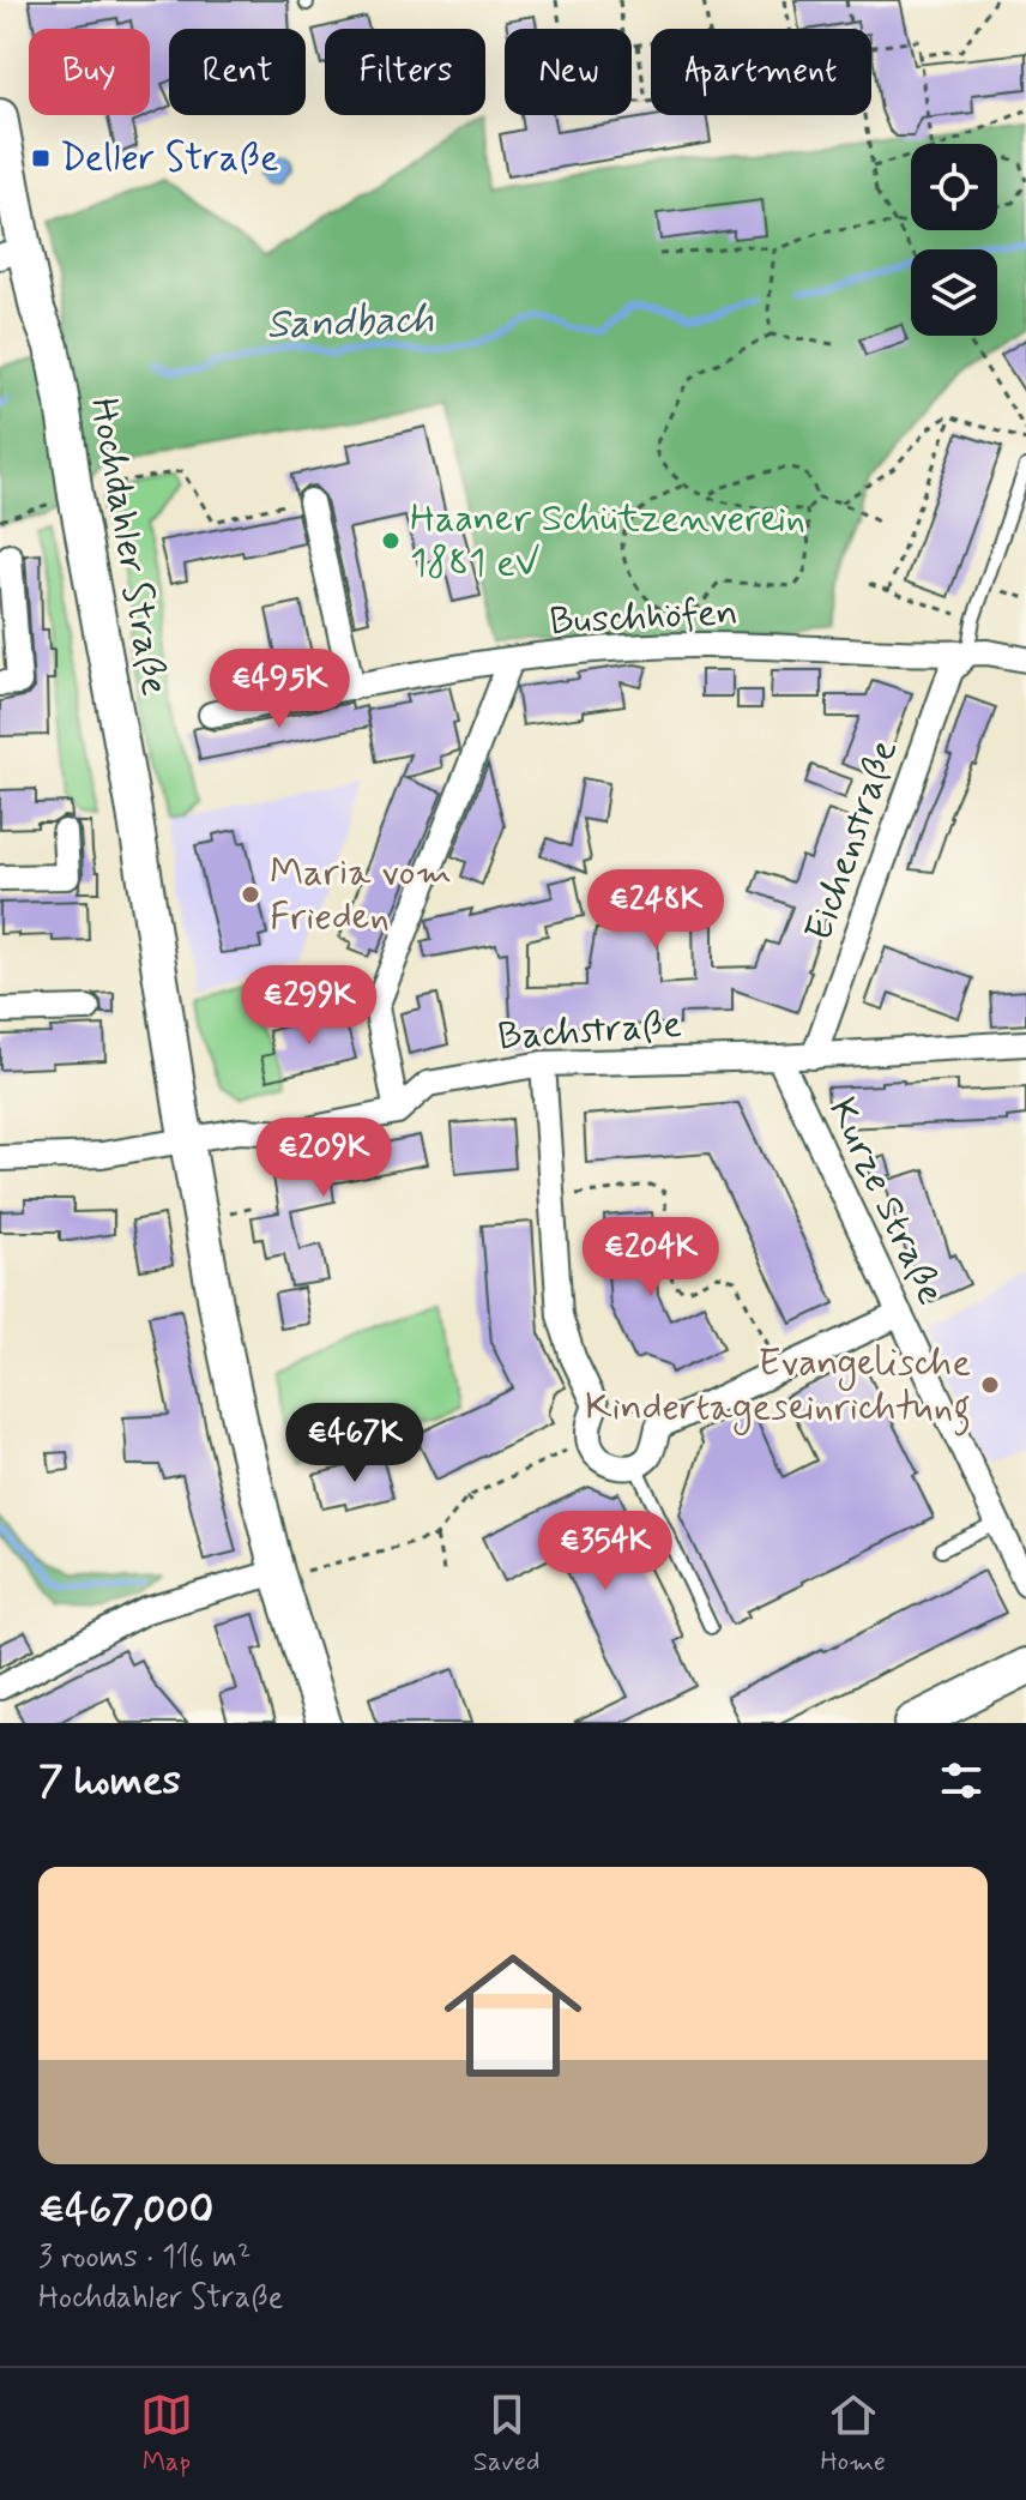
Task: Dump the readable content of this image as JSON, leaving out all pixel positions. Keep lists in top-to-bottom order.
{
  "streets": {
    "street": [
      "Hochdahler Straße",
      "Buschhöfen",
      "Eichenstraße",
      "Bachstraße",
      "Kurze Straße"
    ]
  },
  "crossings": [
    ["Hochdahler Straße", "Bachstraße"],
    ["Buschhöfen", "Eichenstraße"],
    ["Buschhöfen", "Bachstraße"],
    ["Eichenstraße", "Bachstraße"],
    ["Bachstraße", "Kurze Straße"]
  ],
  "water": ["Sandbach"],
  "places": {
    "transit": ["Deller Straße"],
    "other": ["Haaner Schützenverein 1881 eV", "Maria vom Frieden", "Evangelische Kindertageseinrichtung"]
  },
  "page": {
    "chip": [
      "Buy",
      "Rent",
      "Filters",
      "New",
      "Apartment"
    ],
    "price": [
      "€495K",
      "€248K",
      "€299K",
      "€209K",
      "€204K",
      "€467K",
      "€354K"
    ],
    "heading": "7 homes",
    "list": [
      {
        "name": "€467,000",
        "note": "3 rooms · 116 m² · Hochdahler Straße"
      }
    ],
    "tabs": ["Map", "Saved", "Home"]
  }
}
